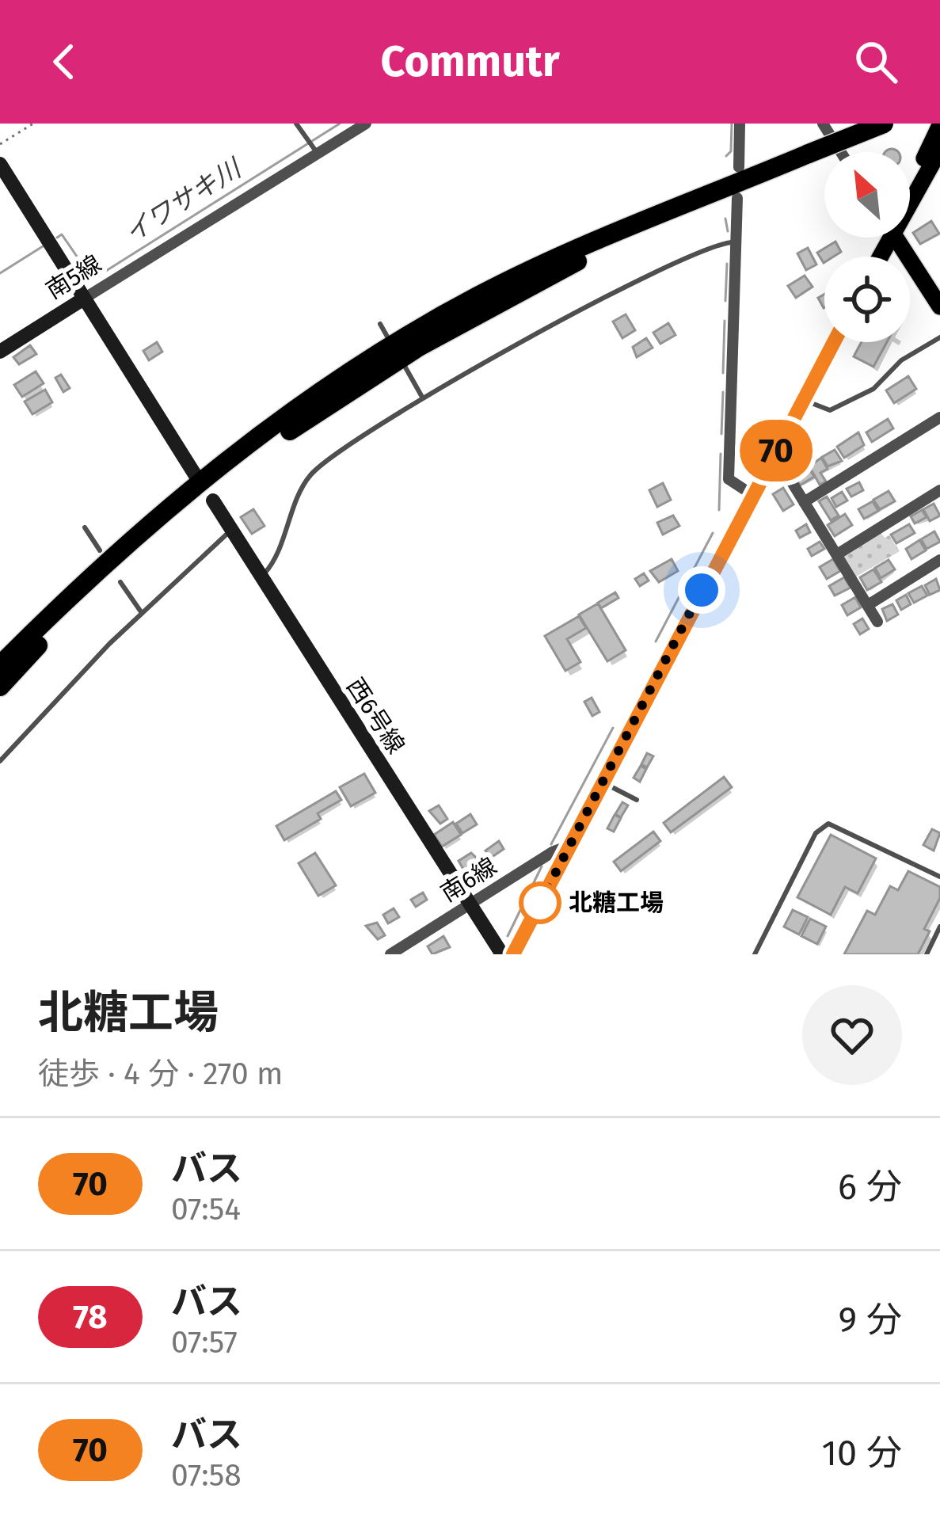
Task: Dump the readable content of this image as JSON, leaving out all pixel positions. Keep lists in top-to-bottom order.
{
  "streets": {
    "street": ["南5線", "西6号線", "南6線"]
  },
  "crossings": [
    ["西6号線", "南6線"]
  ],
  "water": ["イワサキ川"],
  "places": ["北糖工場"],
  "lines": ["bus line 70"],
  "north": "top left",
  "page": {
    "header": "Commutr",
    "on_map": "70",
    "heading": ["北糖工場", "徒歩 · 4 分 · 270 m"],
    "list": [
      {
        "mark": "70",
        "name": "バス",
        "note": "07:54",
        "value": "6 分"
      },
      {
        "mark": "78",
        "name": "バス",
        "note": "07:57",
        "value": "9 分"
      },
      {
        "mark": "70",
        "name": "バス",
        "note": "07:58",
        "value": "10 分"
      }
    ]
  }
}
